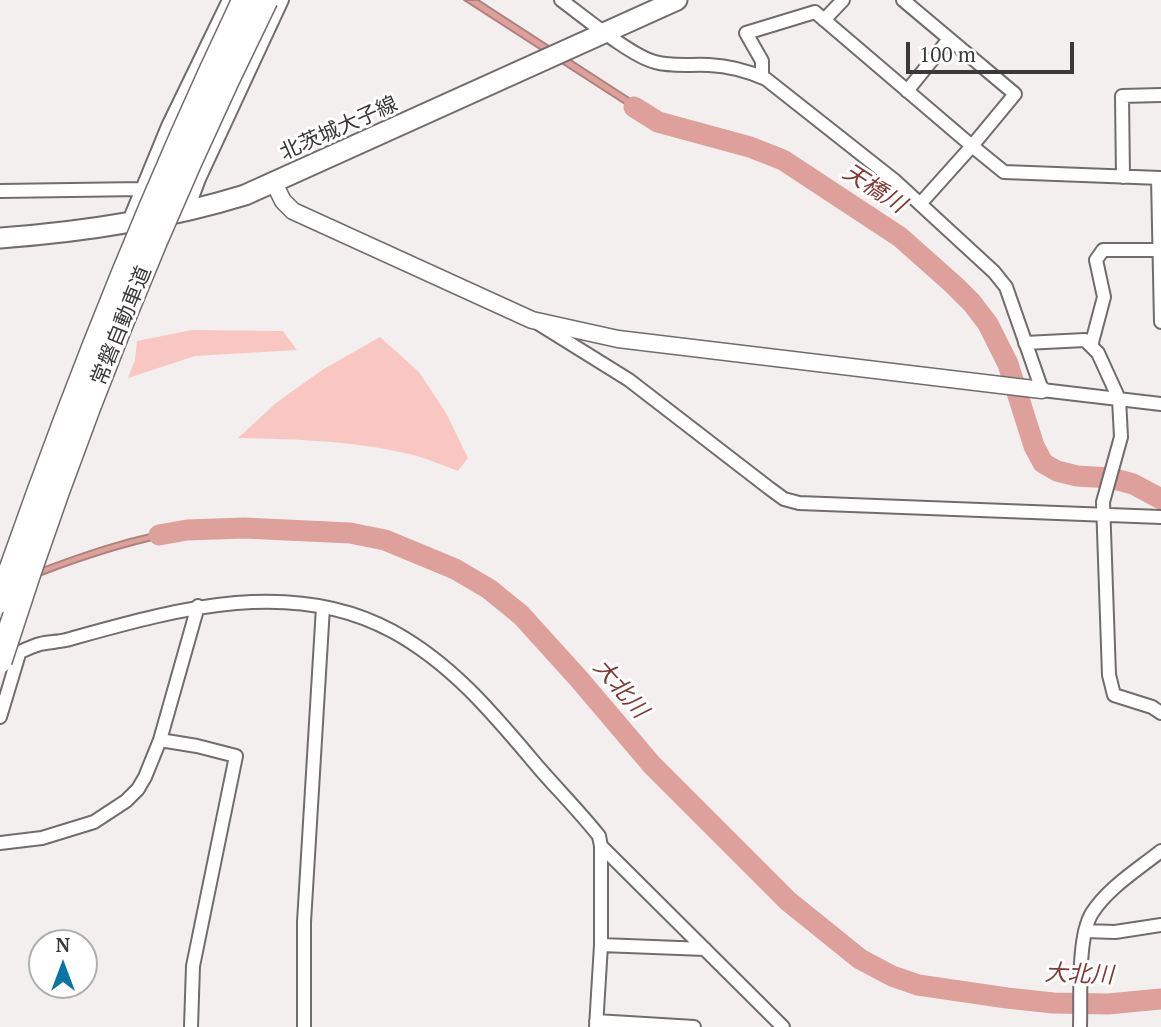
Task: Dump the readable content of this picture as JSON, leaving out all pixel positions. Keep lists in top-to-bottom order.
{
  "streets": {
    "highway": ["常磐自動車道"],
    "main road": ["北茨城大子線"]
  },
  "water": ["天橋川", "大北川"],
  "scale_bar": "100 m",
  "north": "top"
}
